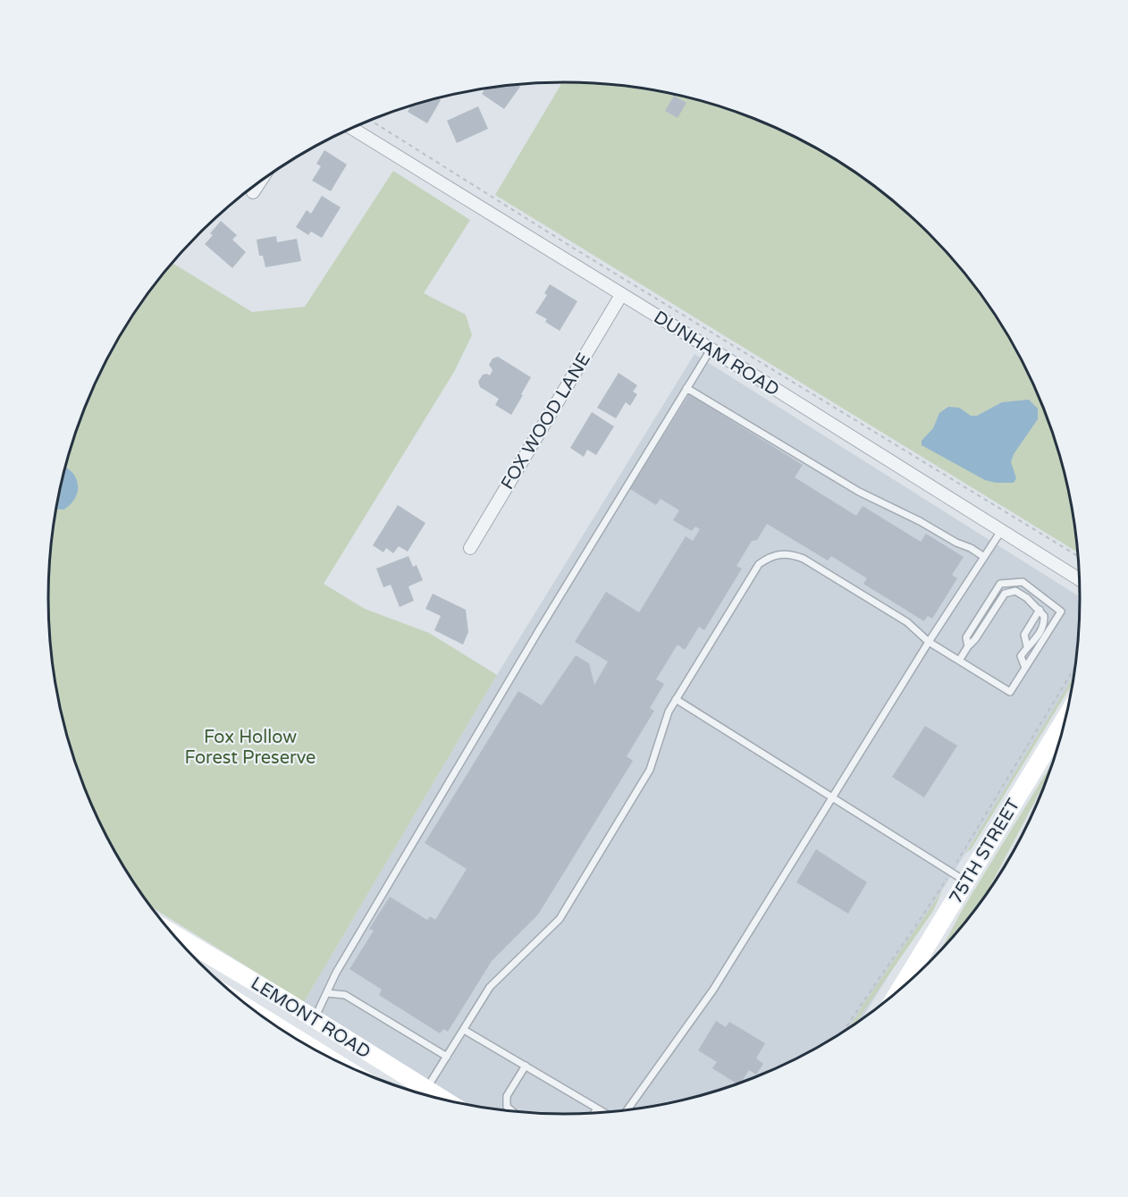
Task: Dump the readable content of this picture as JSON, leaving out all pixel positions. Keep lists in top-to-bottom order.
{
  "streets": {
    "main road": ["75TH STREET", "LEMONT ROAD"],
    "street": ["DUNHAM ROAD", "FOX WOOD LANE"]
  },
  "crossings": [
    ["DUNHAM ROAD", "FOX WOOD LANE"]
  ],
  "parks": ["Fox Hollow Forest Preserve"]
}
